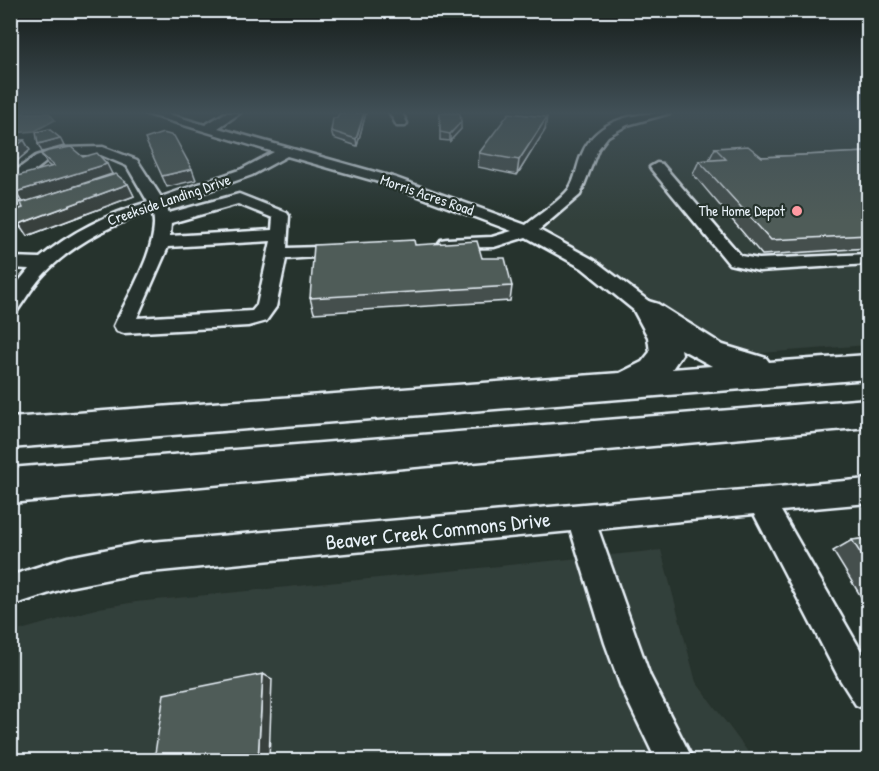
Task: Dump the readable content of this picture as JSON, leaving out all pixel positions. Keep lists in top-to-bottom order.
{
  "streets": {
    "street": ["Morris Acres Road", "Creekside Landing Drive", "Beaver Creek Commons Drive"]
  },
  "crossings": [
    ["Morris Acres Road", "Creekside Landing Drive"]
  ],
  "places": ["The Home Depot"]
}
